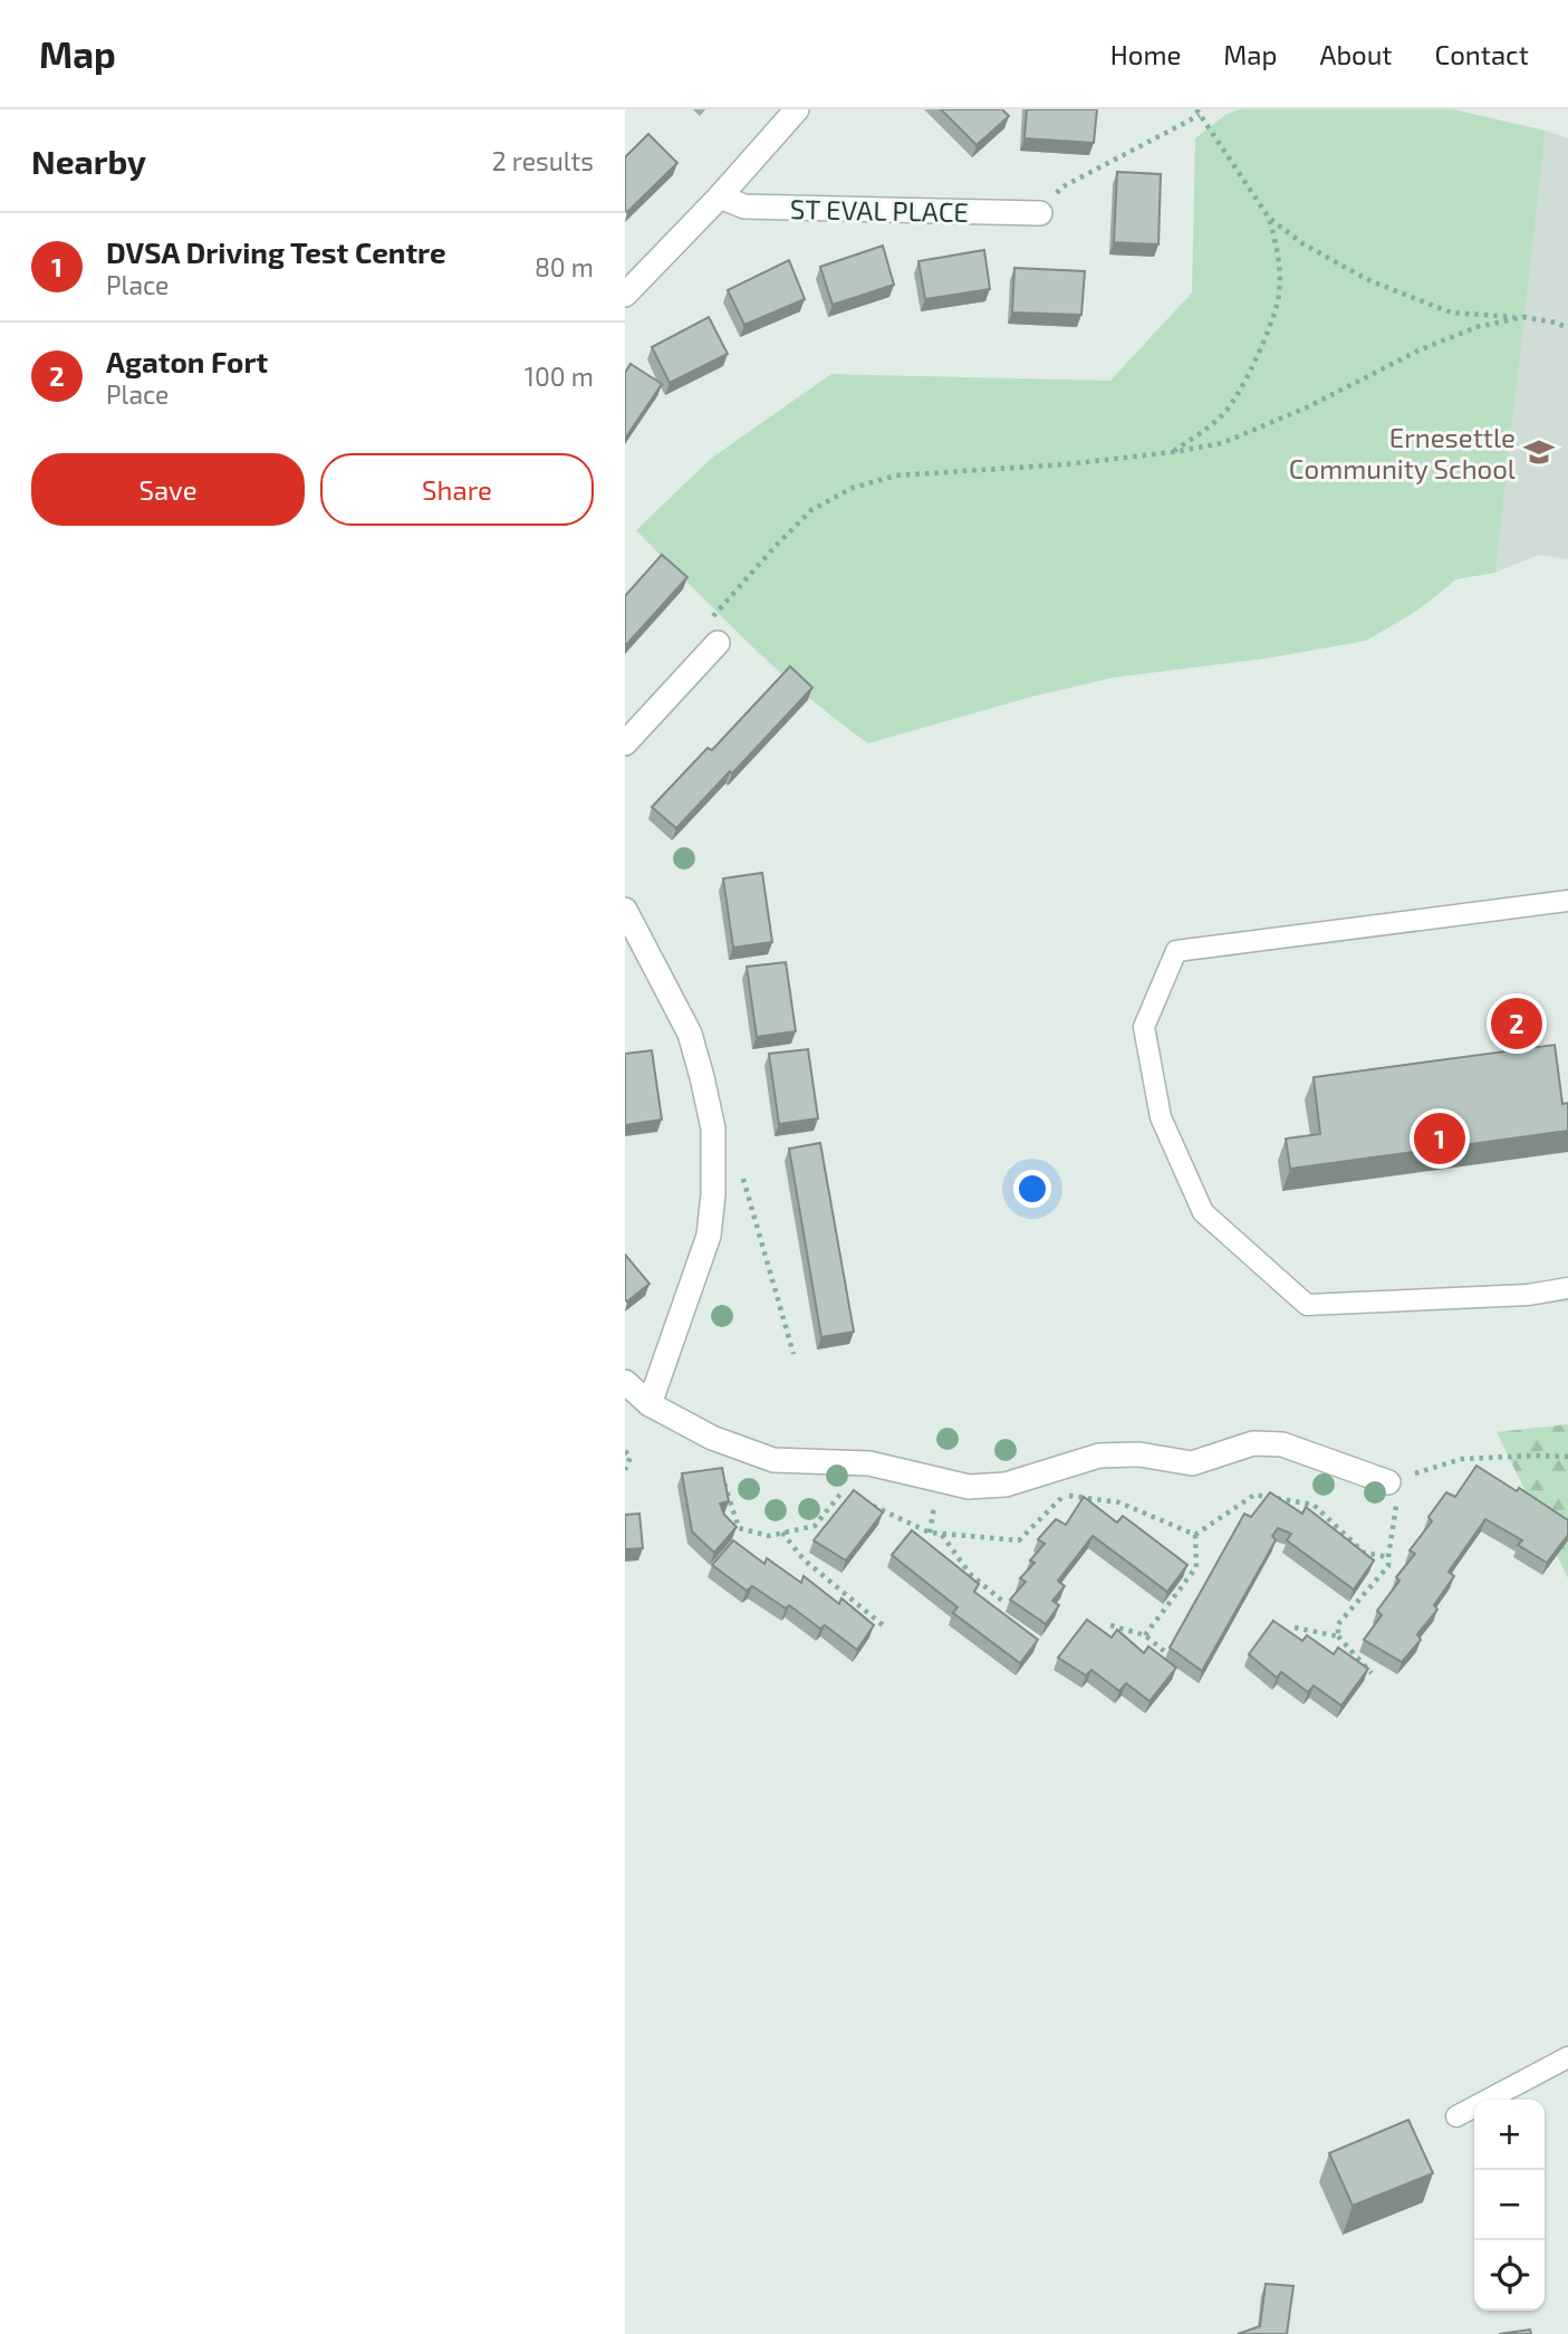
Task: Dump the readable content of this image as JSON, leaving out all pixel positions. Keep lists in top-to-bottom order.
{
  "streets": {
    "street": ["ST EVAL PLACE"]
  },
  "places": {
    "school or university": ["Ernesettle Community School"]
  },
  "page": {
    "header": "Map",
    "nav": [
      "Home",
      "Map",
      "About",
      "Contact"
    ],
    "heading": ["Nearby", "2 results"],
    "list": [
      {
        "mark": "1",
        "name": "DVSA Driving Test Centre",
        "note": "Place",
        "value": "80 m"
      },
      {
        "mark": "2",
        "name": "Agaton Fort",
        "note": "Place",
        "value": "100 m"
      }
    ],
    "buttons": ["Save", "Share"],
    "pins": ["2", "1"],
    "map_buttons": ["+", "−"]
  }
}
